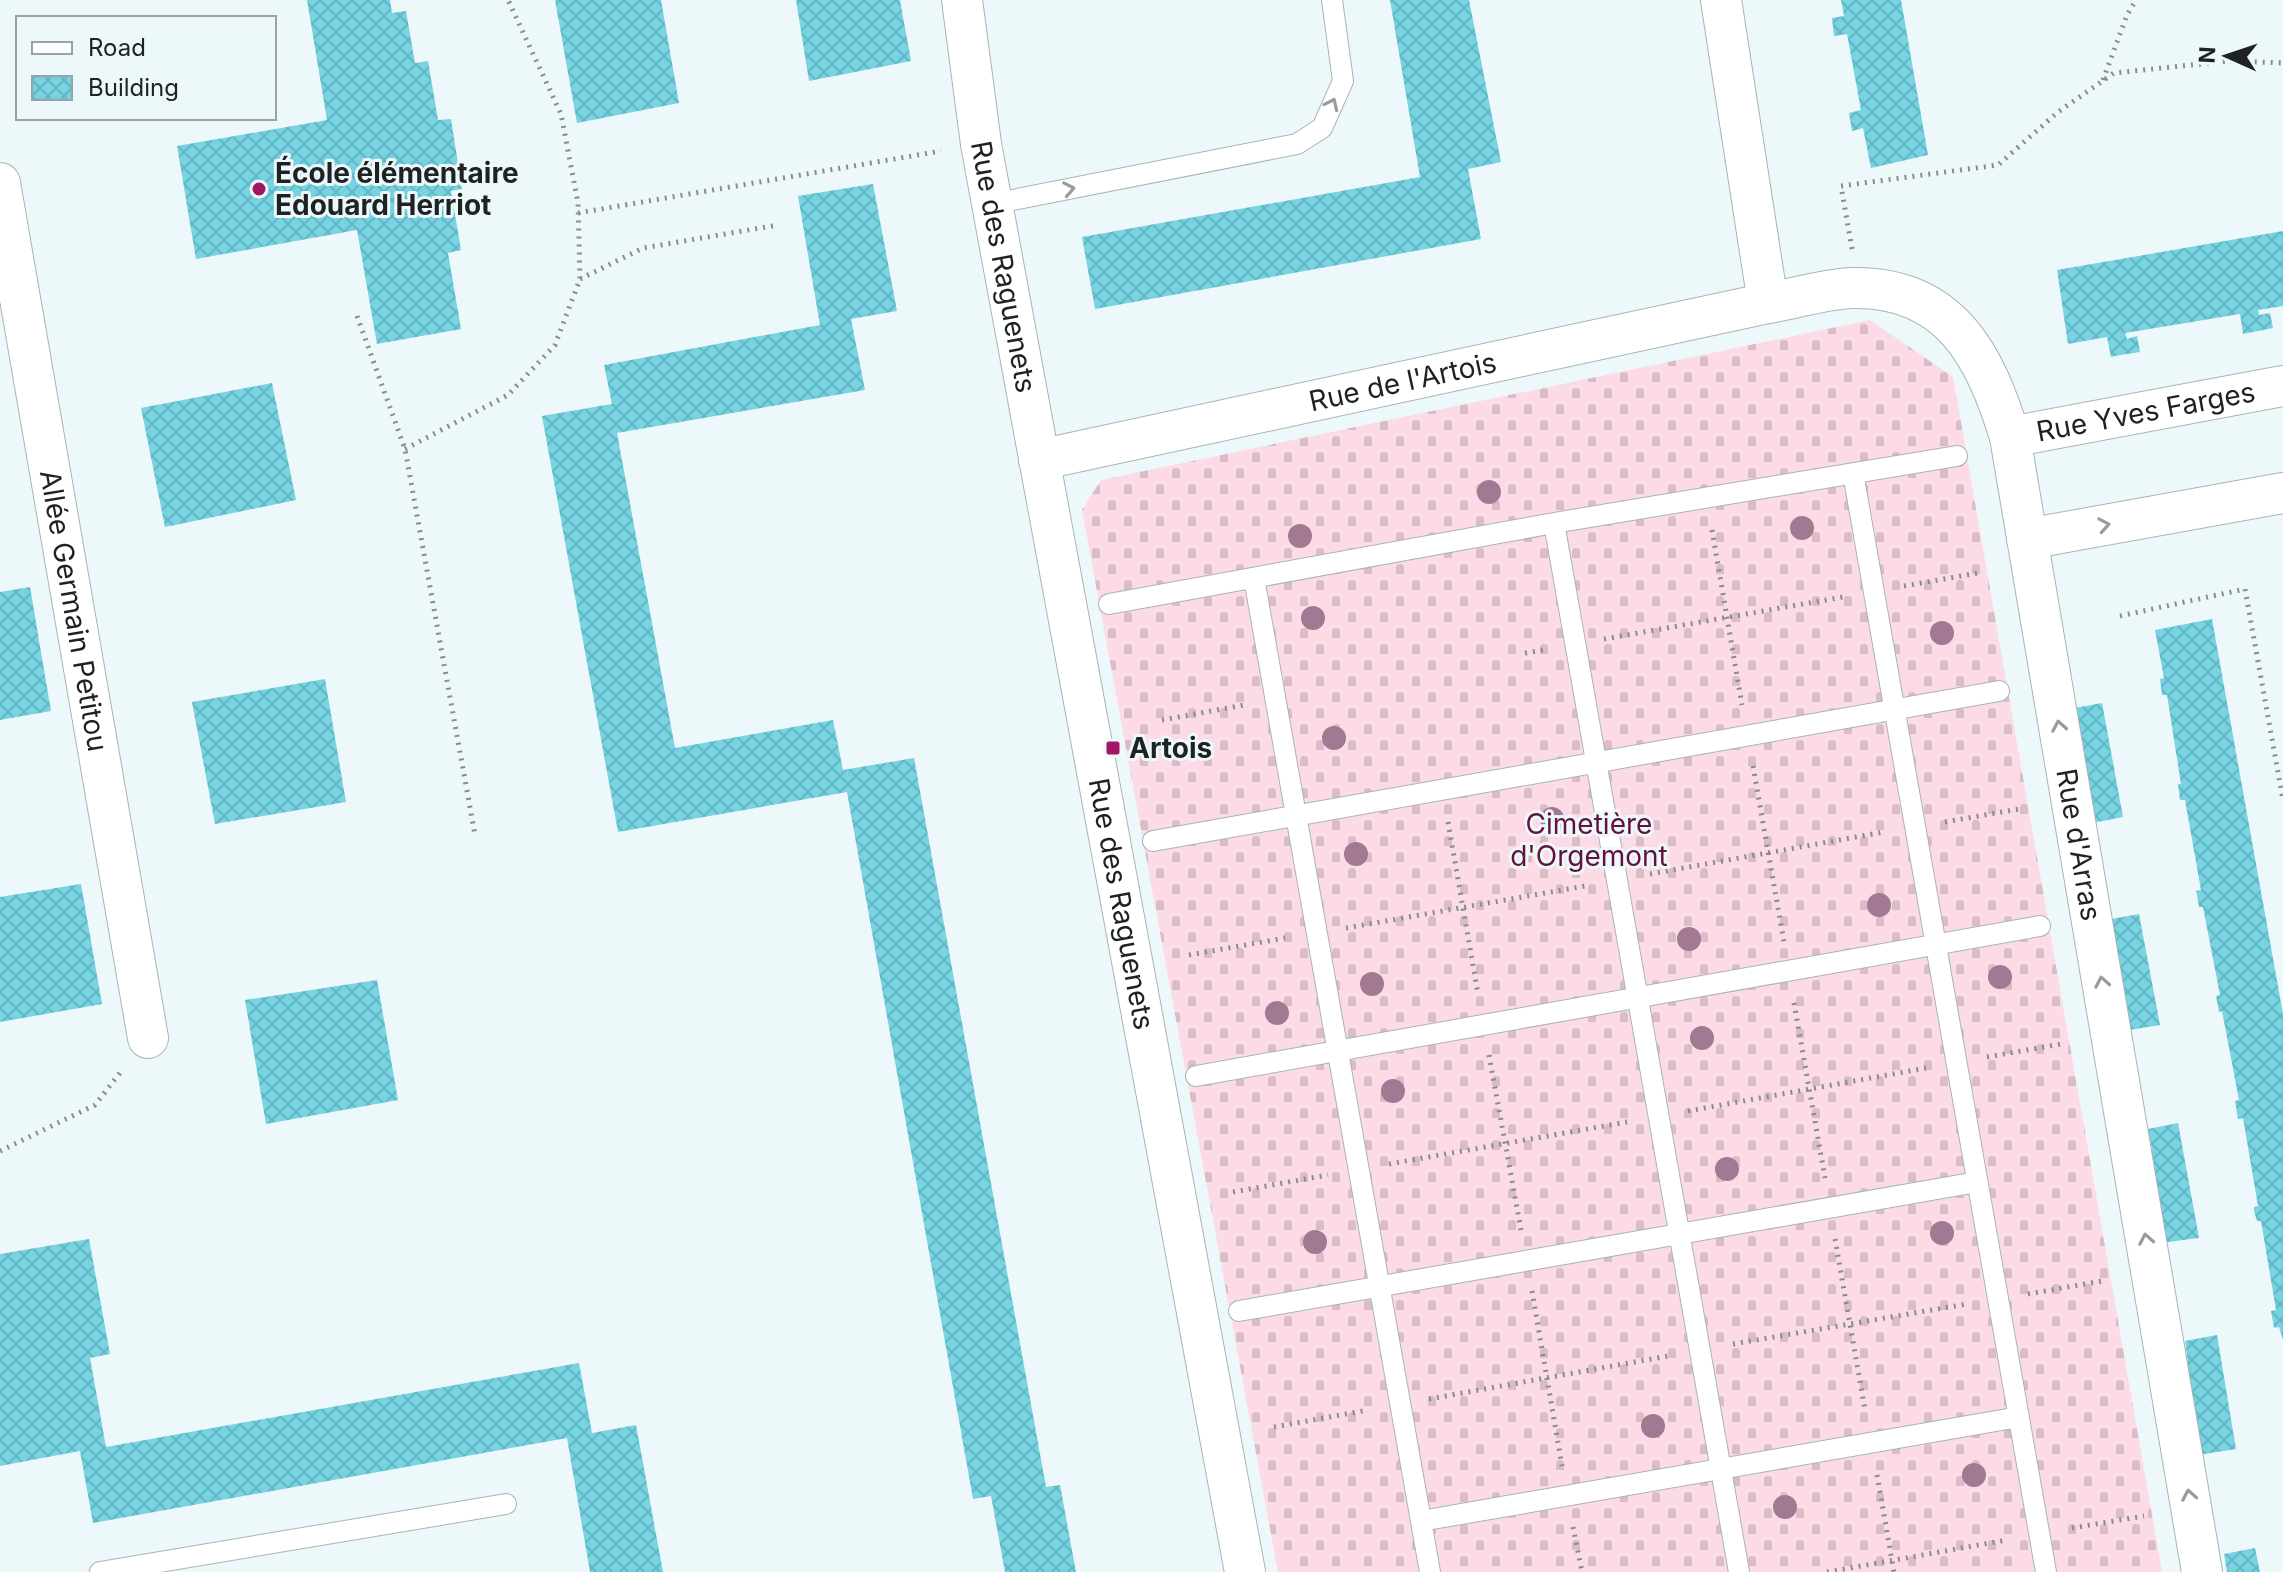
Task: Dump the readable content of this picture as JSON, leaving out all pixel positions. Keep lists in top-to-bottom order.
{
  "streets": {
    "street": [
      "Rue des Raguenets",
      "Rue de l'Artois",
      "Rue Yves Farges",
      "Allée Germain Petitou",
      "Rue d'Arras"
    ]
  },
  "crossings": [
    ["Rue des Raguenets", "Rue de l'Artois"],
    ["Rue de l'Artois", "Rue d'Arras"],
    ["Rue Yves Farges", "Rue d'Arras"]
  ],
  "one_way": ["Rue d'Arras"],
  "parks": ["Cimetière d'Orgemont"],
  "places": {
    "other": ["École élémentaire Edouard Herriot"],
    "transit": ["Artois"]
  },
  "legend": ["Road", "Building"],
  "north": "left"
}
